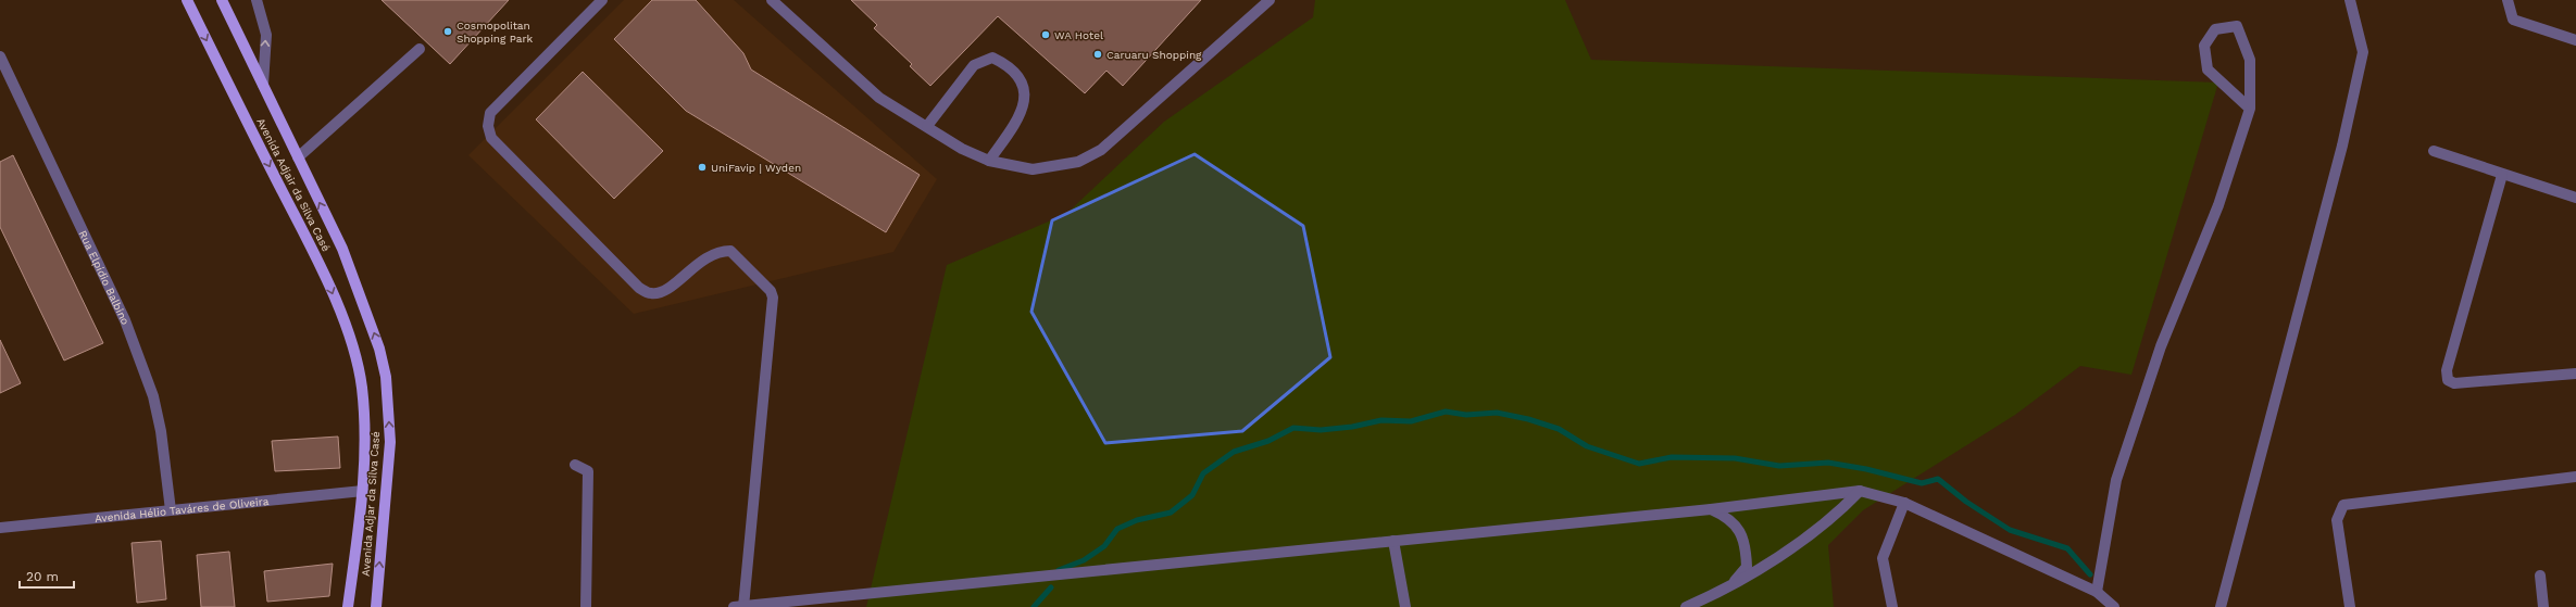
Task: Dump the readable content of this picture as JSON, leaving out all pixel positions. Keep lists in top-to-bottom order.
{
  "streets": {
    "main road": ["Avenida Adjair da Silva Casé", "Avenida Adjar da Silva Casé"],
    "street": ["Rua Elpídio Balbino", "Avenida Hélio Taváres de Oliveira"]
  },
  "crossings": [
    ["Avenida Adjair da Silva Casé", "Avenida Adjar da Silva Casé"],
    ["Rua Elpídio Balbino", "Avenida Hélio Taváres de Oliveira"],
    ["Avenida Adjar da Silva Casé", "Avenida Hélio Taváres de Oliveira"]
  ],
  "places": [
    "Cosmopolitan Shopping Park",
    "WA Hotel",
    "Caruaru Shopping",
    "UniFavip | Wyden"
  ],
  "scale_bar": "20 m"
}
